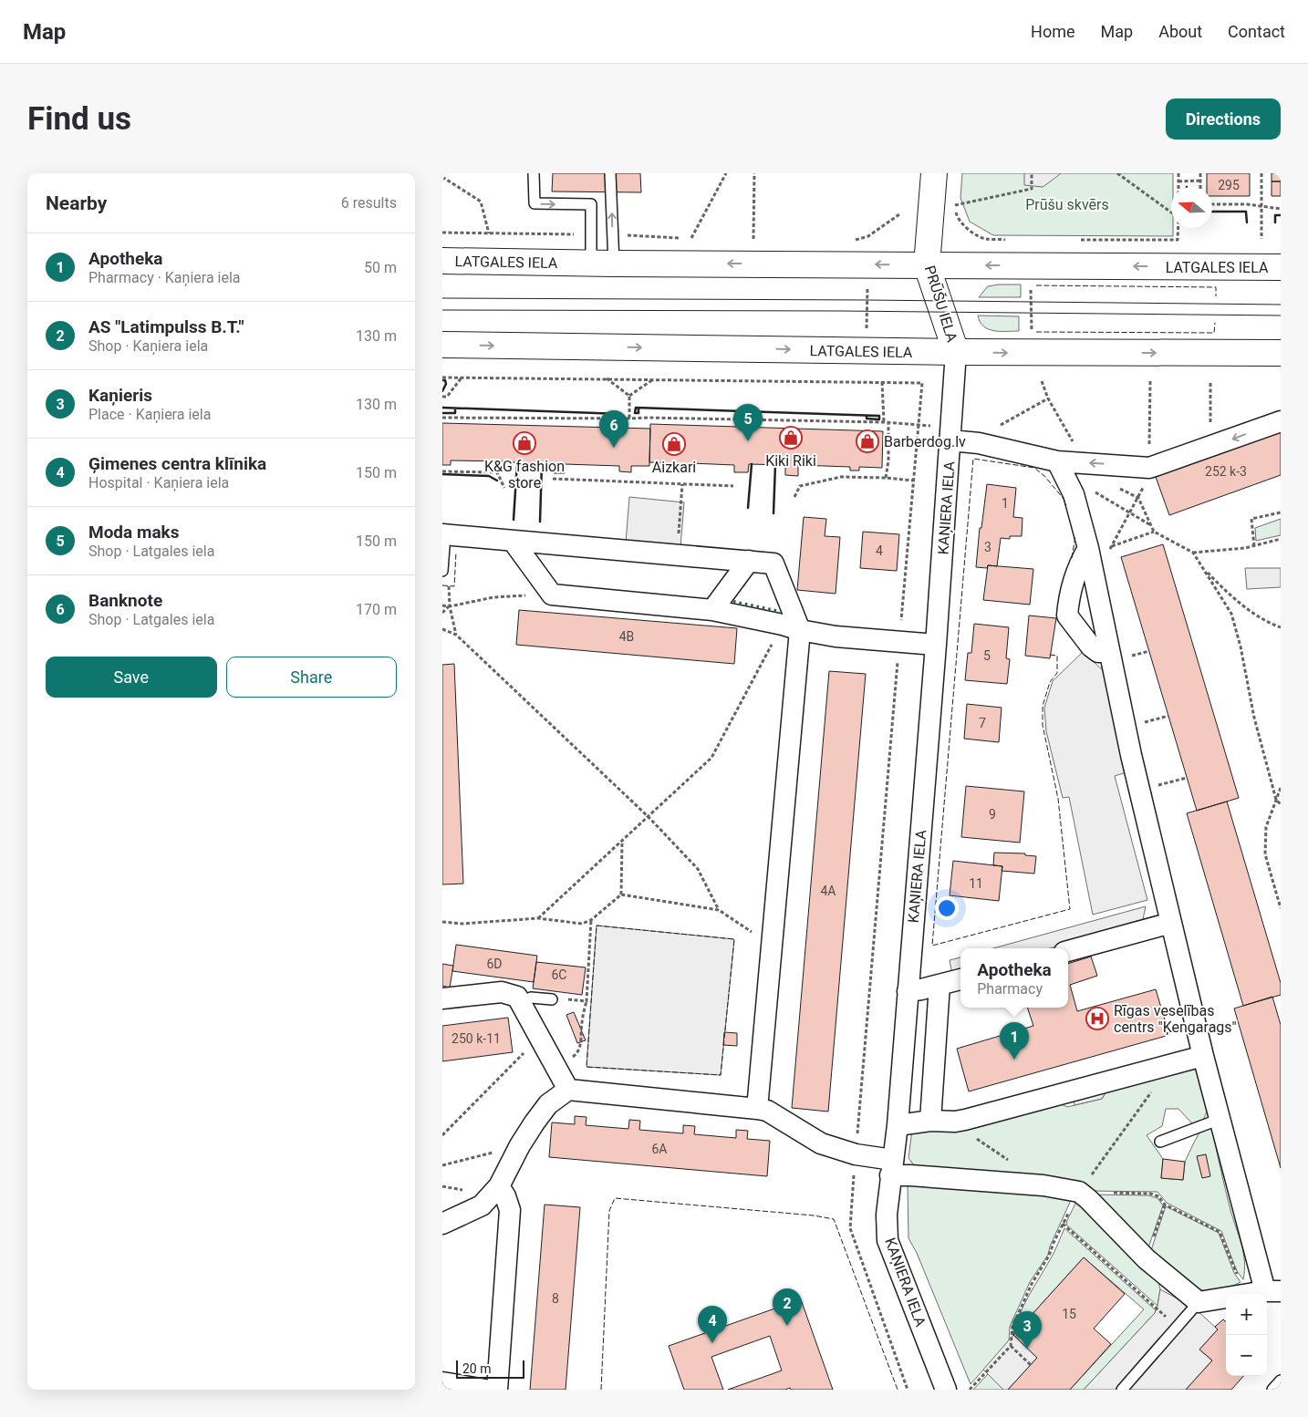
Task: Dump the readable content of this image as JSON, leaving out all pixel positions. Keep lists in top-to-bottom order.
{
  "streets": {
    "main road": ["LATGALES IELA", "PRŪŠU IELA"],
    "street": ["KAŅIERA IELA"]
  },
  "crossings": [
    ["LATGALES IELA", "PRŪŠU IELA"],
    ["LATGALES IELA", "KAŅIERA IELA"],
    ["PRŪŠU IELA", "KAŅIERA IELA"]
  ],
  "parks": ["Prūšu skvērs"],
  "places": {
    "shop": [
      "Kiki Riki",
      "Barberdog.lv",
      "K&G fashion store",
      "Aizkari"
    ],
    "hospital": ["Rīgas veselības centrs \"Ķengarags\""]
  },
  "house_numbers": [
    "295",
    "252 k-3",
    "1",
    "3",
    "4",
    "4B",
    "5",
    "7",
    "9",
    "11",
    "4A",
    "6D",
    "6C",
    "250 k-11",
    "6A",
    "8",
    "15"
  ],
  "scale_bar": "20 m",
  "north": "left",
  "page": {
    "header": "Map",
    "nav": [
      "Home",
      "Map",
      "About",
      "Contact"
    ],
    "buttons": [
      "Directions",
      ["Save", "Share"]
    ],
    "title": "Find us",
    "heading": ["Nearby", "6 results"],
    "list": [
      {
        "mark": "1",
        "name": "Apotheka",
        "note": "Pharmacy · Kaņiera iela",
        "value": "50 m"
      },
      {
        "mark": "2",
        "name": "AS \"Latimpulss B.T.\"",
        "note": "Shop · Kaņiera iela",
        "value": "130 m"
      },
      {
        "mark": "3",
        "name": "Kaņieris",
        "note": "Place · Kaņiera iela",
        "value": "130 m"
      },
      {
        "mark": "4",
        "name": "Ģimenes centra klīnika",
        "note": "Hospital · Kaņiera iela",
        "value": "150 m"
      },
      {
        "mark": "5",
        "name": "Moda maks",
        "note": "Shop · Latgales iela",
        "value": "150 m"
      },
      {
        "mark": "6",
        "name": "Banknote",
        "note": "Shop · Latgales iela",
        "value": "170 m"
      }
    ],
    "pins": [
      "5",
      "6",
      "1",
      "2",
      "4",
      "3"
    ],
    "popup": ["Apotheka", "Pharmacy"],
    "map_buttons": ["+", "−"],
    "scale": "20 m"
  }
}
